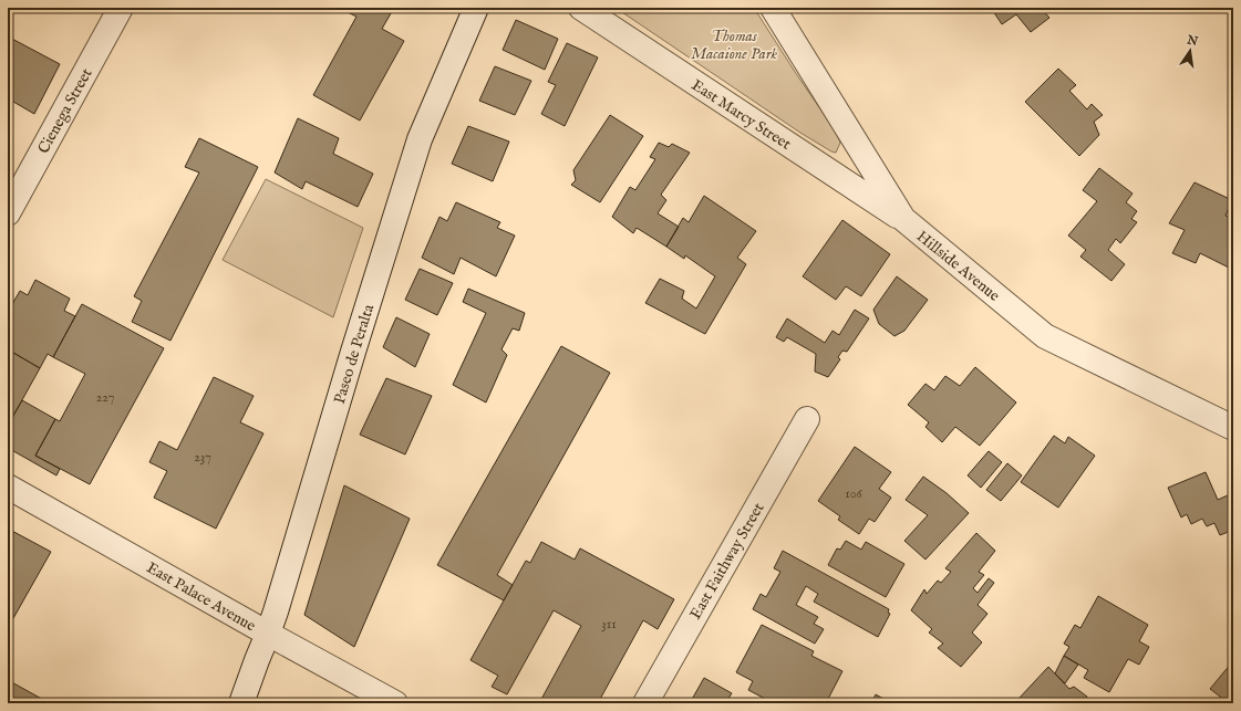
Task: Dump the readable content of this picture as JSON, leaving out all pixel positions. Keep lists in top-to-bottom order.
{
  "streets": {
    "street": [
      "Cienega Street",
      "East Marcy Street",
      "Hillside Avenue",
      "Paseo de Peralta",
      "East Faithway Street",
      "East Palace Avenue"
    ]
  },
  "crossings": [
    ["East Marcy Street", "Hillside Avenue"],
    ["Paseo de Peralta", "East Palace Avenue"]
  ],
  "parks": ["Thomas Macaione Park"],
  "house_numbers": [
    "227",
    "237",
    "106",
    "311"
  ],
  "north": "top"
}
